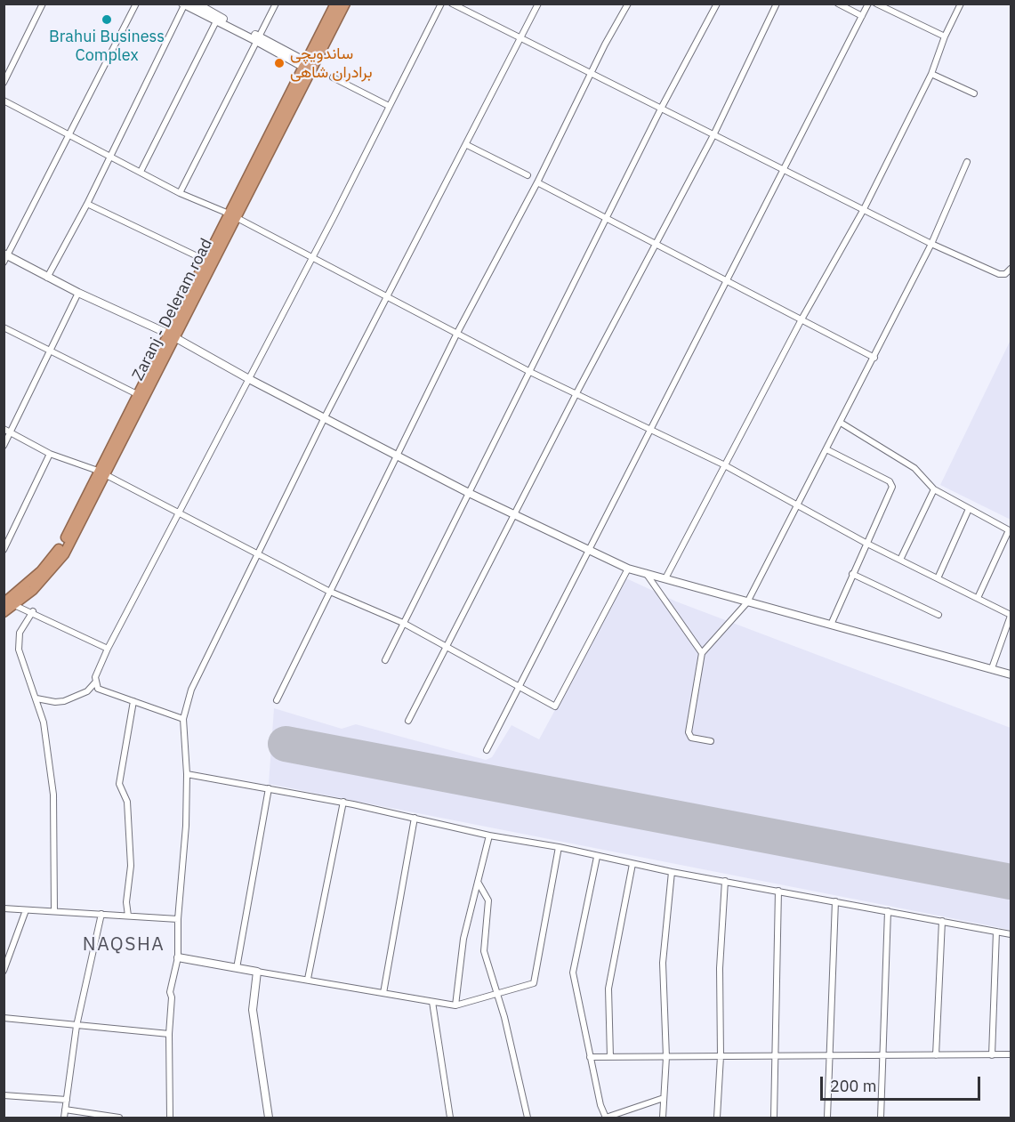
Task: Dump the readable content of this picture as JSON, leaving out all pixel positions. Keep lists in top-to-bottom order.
{
  "streets": {
    "highway": ["Zaranj - Deleram road"]
  },
  "districts": ["NAQSHA"],
  "places": ["Brahui Business Complex", "ساندویچی برادران شاهی"],
  "scale_bar": "200 m"
}
